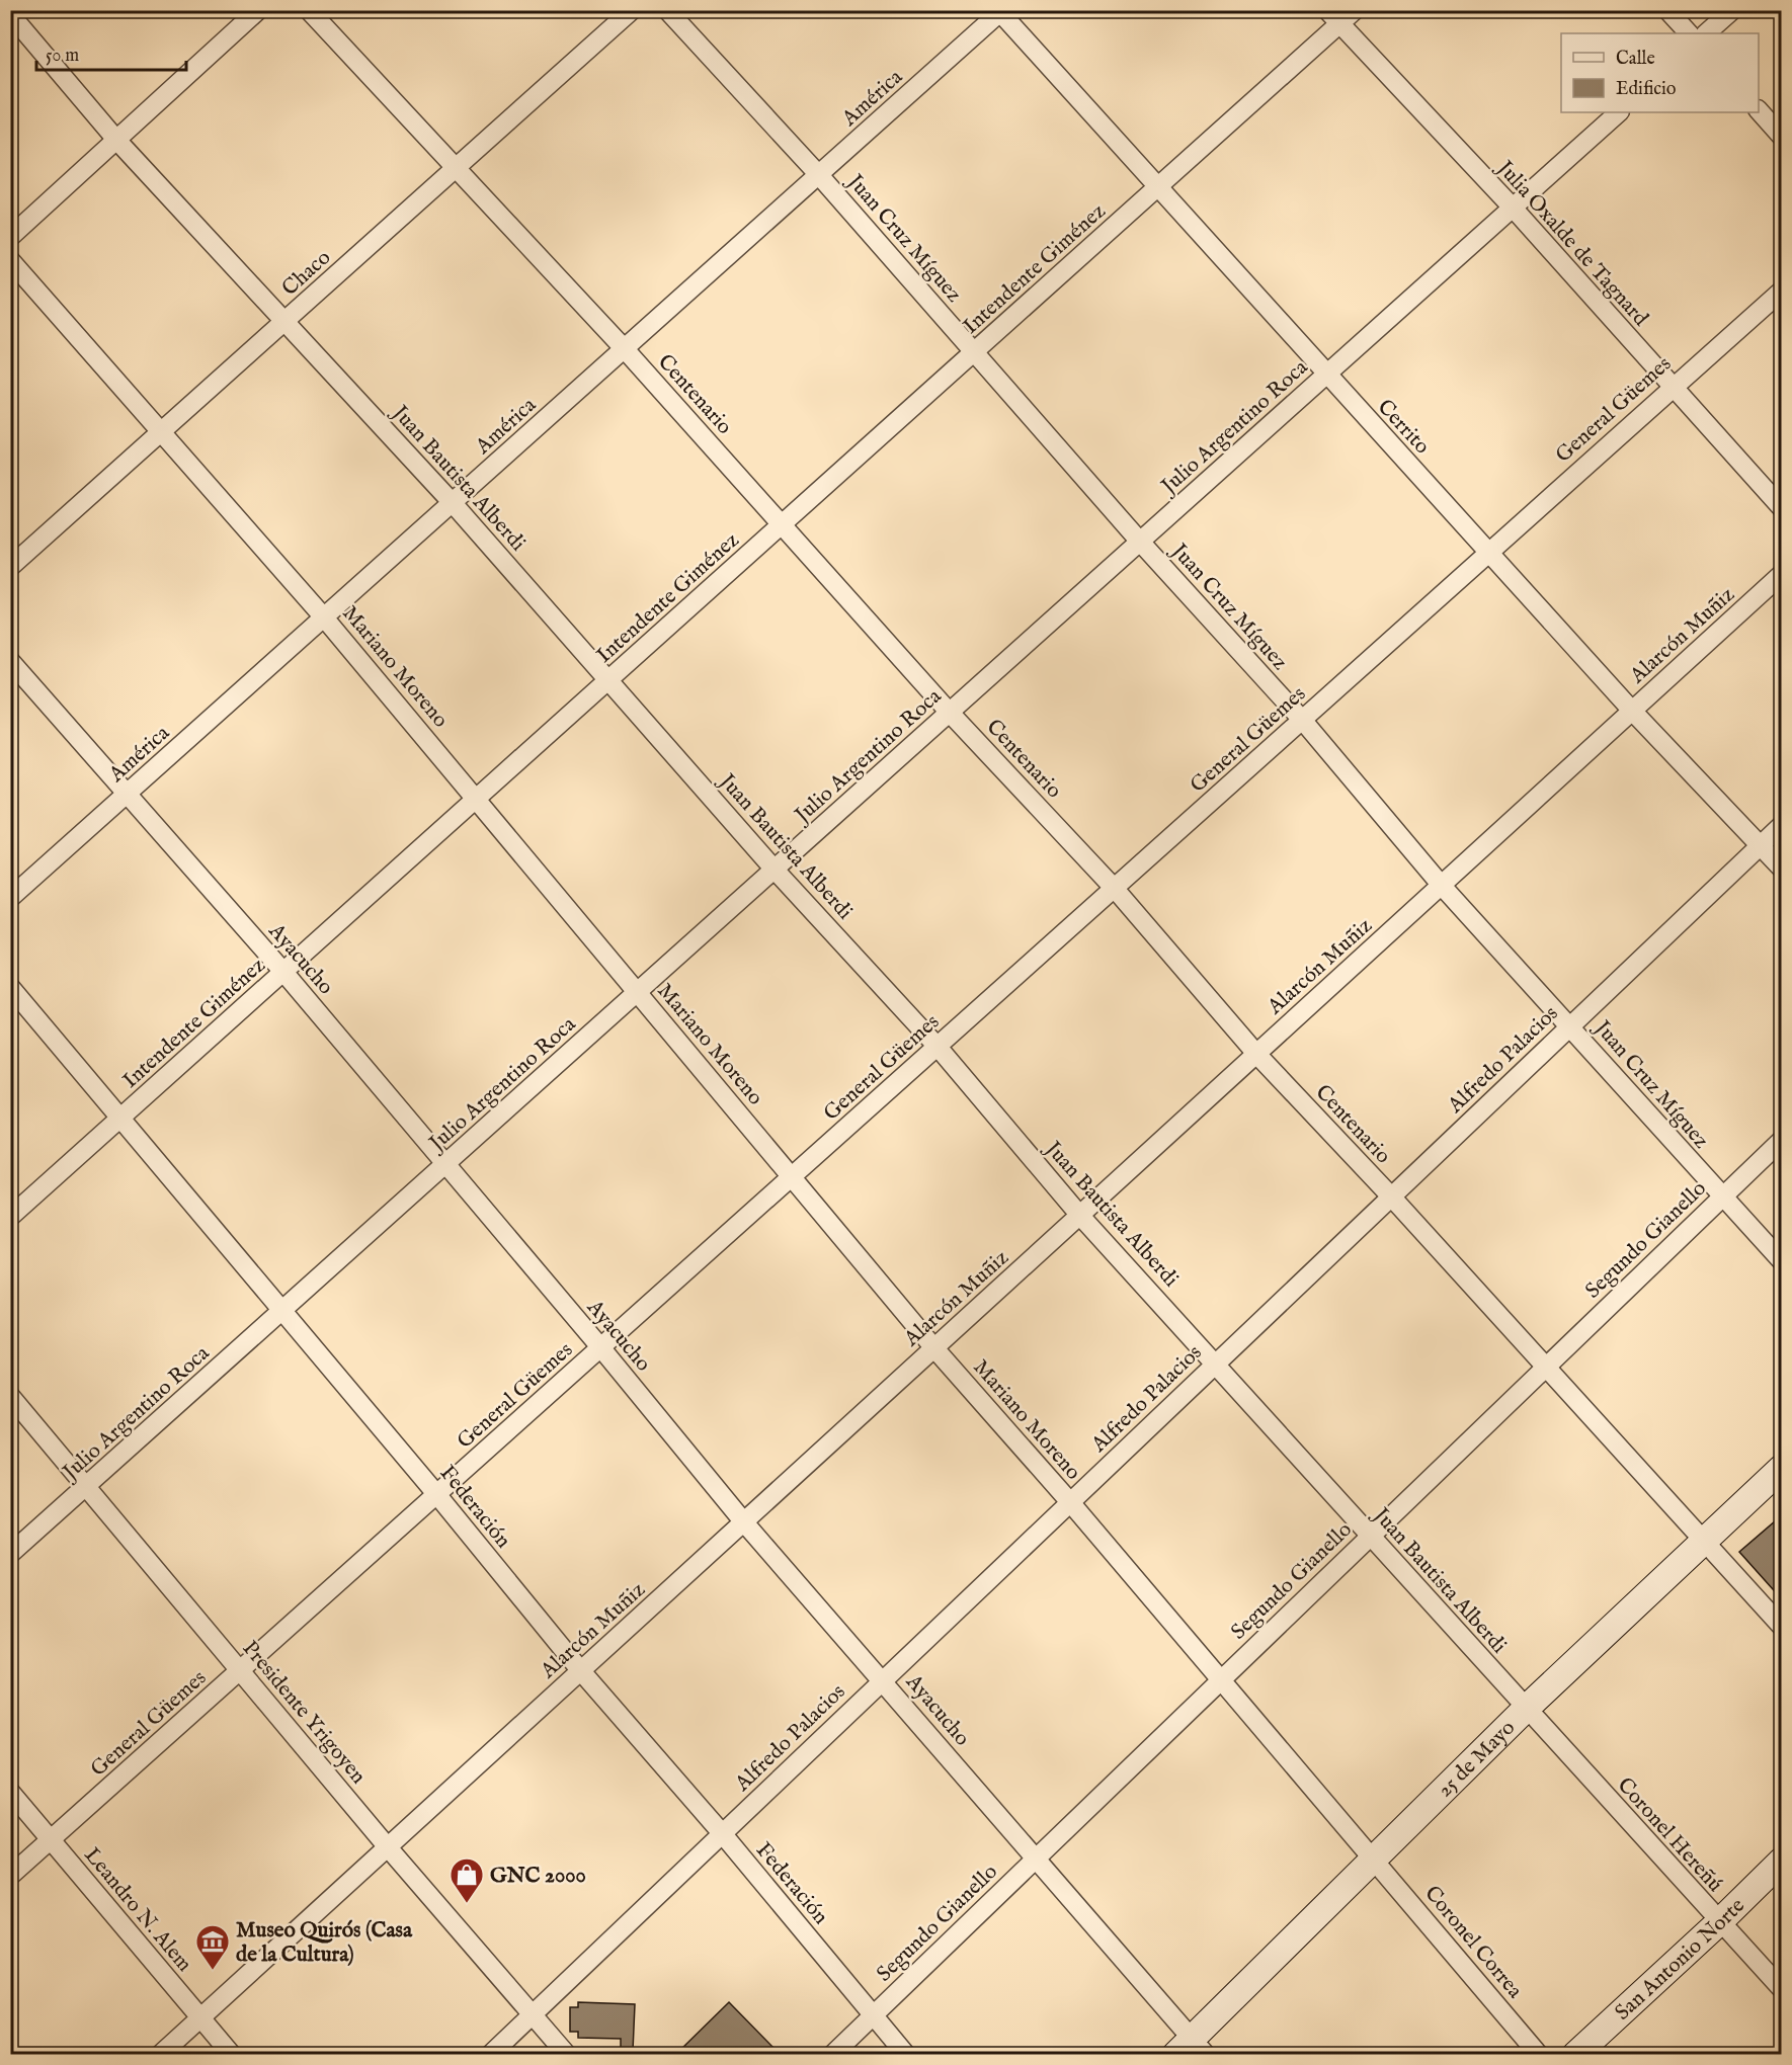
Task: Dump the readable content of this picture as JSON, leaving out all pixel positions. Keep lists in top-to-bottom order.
{
  "streets": {
    "street": [
      "América",
      "Juan Cruz Míguez",
      "Julia Oxalde de Tagnard",
      "Intendente Giménez",
      "Chaco",
      "Centenario",
      "General Güemes",
      "Julio Argentino Roca",
      "Cerrito",
      "Juan Bautista Alberdi",
      "Alarcón Muñiz",
      "Mariano Moreno",
      "Ayacucho",
      "Alfredo Palacios",
      "Segundo Gianello",
      "Federación",
      "Presidente Yrigoyen",
      "25 de Mayo",
      "Coronel Hereñú",
      "Leandro N. Alem",
      "Coronel Correa",
      "San Antonio Norte"
    ]
  },
  "crossings": [
    ["América", "Juan Cruz Míguez"],
    ["América", "Centenario"],
    ["América", "Cerrito"],
    ["América", "Juan Bautista Alberdi"],
    ["América", "Mariano Moreno"],
    ["América", "Ayacucho"],
    ["Juan Cruz Míguez", "Intendente Giménez"],
    ["Juan Cruz Míguez", "General Güemes"],
    ["Juan Cruz Míguez", "Julio Argentino Roca"],
    ["Juan Cruz Míguez", "Alarcón Muñiz"],
    ["Juan Cruz Míguez", "Alfredo Palacios"],
    ["Juan Cruz Míguez", "Segundo Gianello"],
    ["Julia Oxalde de Tagnard", "Intendente Giménez"],
    ["Julia Oxalde de Tagnard", "General Güemes"],
    ["Julia Oxalde de Tagnard", "Julio Argentino Roca"],
    ["Intendente Giménez", "Centenario"],
    ["Intendente Giménez", "Cerrito"],
    ["Intendente Giménez", "Juan Bautista Alberdi"],
    ["Intendente Giménez", "Mariano Moreno"],
    ["Intendente Giménez", "Ayacucho"],
    ["Intendente Giménez", "Federación"],
    ["Chaco", "Centenario"],
    ["Chaco", "Juan Bautista Alberdi"],
    ["Chaco", "Mariano Moreno"],
    ["Centenario", "General Güemes"],
    ["Centenario", "Julio Argentino Roca"],
    ["Centenario", "Alarcón Muñiz"],
    ["Centenario", "Alfredo Palacios"],
    ["Centenario", "Segundo Gianello"],
    ["Centenario", "25 de Mayo"],
    ["General Güemes", "Cerrito"],
    ["General Güemes", "Juan Bautista Alberdi"],
    ["General Güemes", "Mariano Moreno"],
    ["General Güemes", "Ayacucho"],
    ["General Güemes", "Federación"],
    ["General Güemes", "Presidente Yrigoyen"],
    ["General Güemes", "Leandro N. Alem"],
    ["Julio Argentino Roca", "Cerrito"],
    ["Julio Argentino Roca", "Juan Bautista Alberdi"],
    ["Julio Argentino Roca", "Mariano Moreno"],
    ["Julio Argentino Roca", "Ayacucho"],
    ["Julio Argentino Roca", "Federación"],
    ["Julio Argentino Roca", "Presidente Yrigoyen"],
    ["Cerrito", "Alarcón Muñiz"],
    ["Cerrito", "Alfredo Palacios"],
    ["Juan Bautista Alberdi", "Alarcón Muñiz"],
    ["Juan Bautista Alberdi", "Alfredo Palacios"],
    ["Juan Bautista Alberdi", "Segundo Gianello"],
    ["Juan Bautista Alberdi", "25 de Mayo"],
    ["Juan Bautista Alberdi", "Coronel Hereñú"],
    ["Alarcón Muñiz", "Mariano Moreno"],
    ["Alarcón Muñiz", "Ayacucho"],
    ["Alarcón Muñiz", "Federación"],
    ["Alarcón Muñiz", "Presidente Yrigoyen"],
    ["Alarcón Muñiz", "Leandro N. Alem"],
    ["Mariano Moreno", "Alfredo Palacios"],
    ["Mariano Moreno", "Segundo Gianello"],
    ["Mariano Moreno", "25 de Mayo"],
    ["Mariano Moreno", "Coronel Correa"],
    ["Ayacucho", "Alfredo Palacios"],
    ["Ayacucho", "Segundo Gianello"],
    ["Ayacucho", "25 de Mayo"],
    ["Alfredo Palacios", "Federación"],
    ["Alfredo Palacios", "Presidente Yrigoyen"],
    ["Segundo Gianello", "Federación"],
    ["25 de Mayo", "Coronel Hereñú"],
    ["25 de Mayo", "Coronel Correa"],
    ["Coronel Hereñú", "San Antonio Norte"]
  ],
  "places": {
    "shop": ["GNC 2000"],
    "museum": ["Museo Quirós (Casa de la Cultura)"]
  },
  "legend": ["Calle", "Edificio"],
  "scale_bar": "50 m"
}
